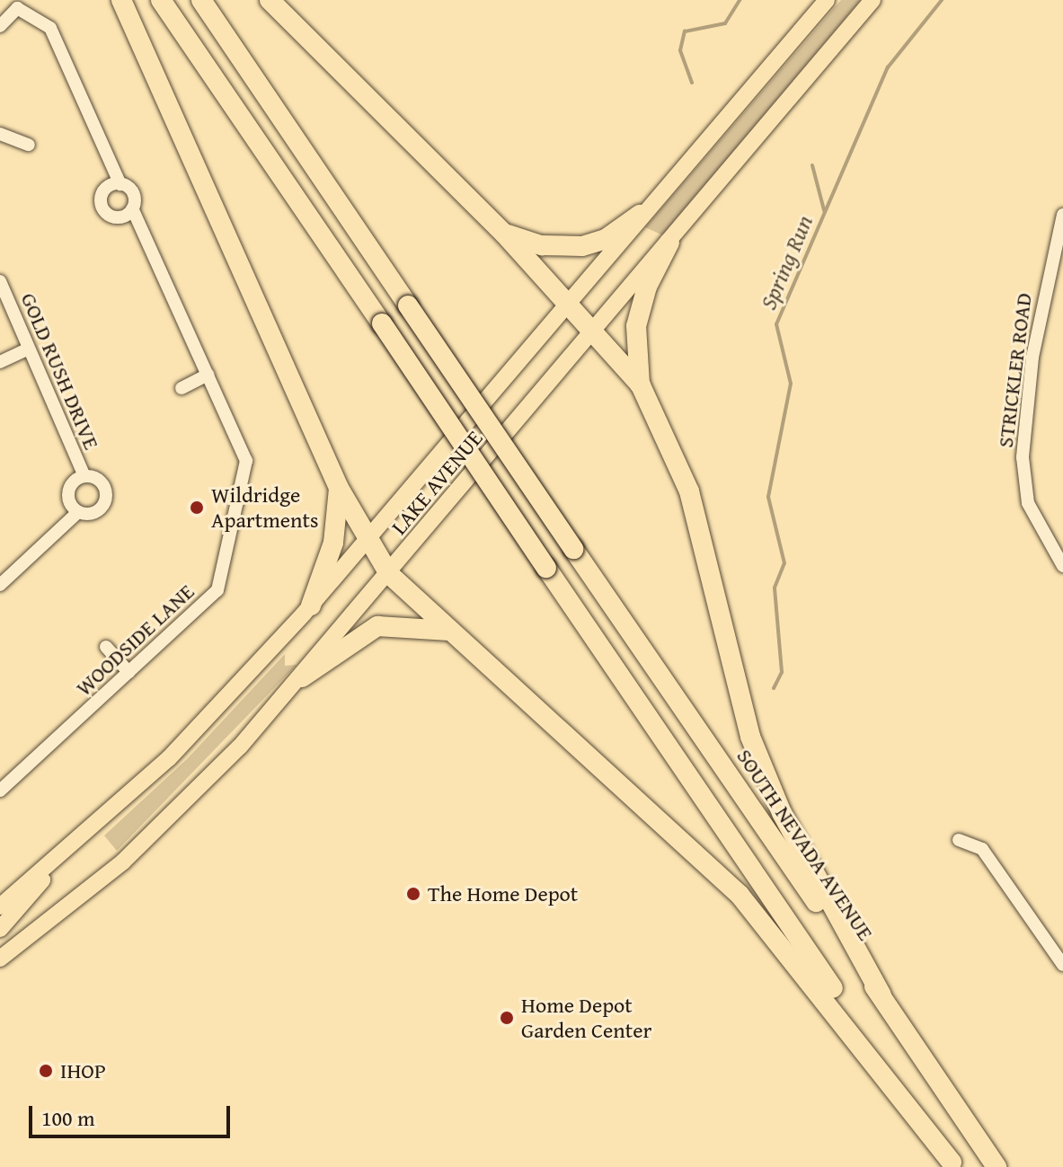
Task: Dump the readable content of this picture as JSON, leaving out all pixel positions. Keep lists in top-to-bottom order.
{
  "streets": {
    "highway": ["SOUTH NEVADA AVENUE"],
    "main road": ["LAKE AVENUE"],
    "street": ["STRICKLER ROAD", "GOLD RUSH DRIVE", "WOODSIDE LANE"]
  },
  "water": ["Spring Run"],
  "places": [
    "Wildridge Apartments",
    "The Home Depot",
    "Home Depot Garden Center",
    "IHOP"
  ],
  "scale_bar": "100 m"
}
